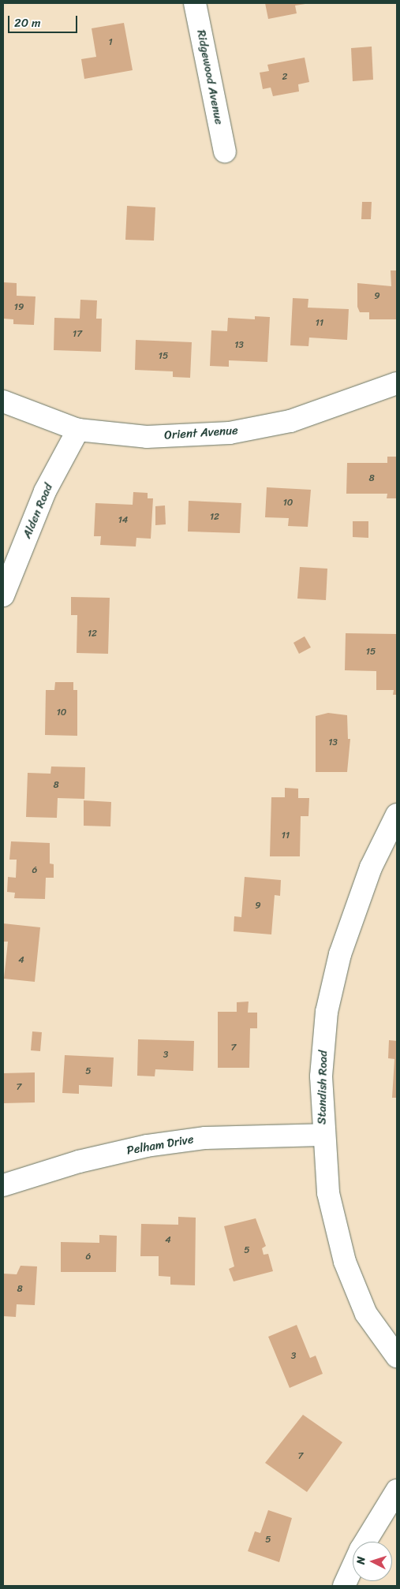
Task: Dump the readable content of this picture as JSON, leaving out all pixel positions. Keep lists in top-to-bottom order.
{
  "streets": {
    "street": [
      "Ridgewood Avenue",
      "Orient Avenue",
      "Alden Road",
      "Standish Road",
      "Pelham Drive"
    ]
  },
  "crossings": [
    ["Orient Avenue", "Alden Road"],
    ["Standish Road", "Pelham Drive"]
  ],
  "house_numbers": [
    "1",
    "2",
    "9",
    "19",
    "11",
    "17",
    "13",
    "15",
    "8",
    "10",
    "12",
    "14",
    "12",
    "15",
    "10",
    "13",
    "8",
    "11",
    "6",
    "9",
    "4",
    "7",
    "3",
    "5",
    "7",
    "4",
    "5",
    "6",
    "8",
    "3",
    "7",
    "5"
  ],
  "scale_bar": "20 m",
  "north": "left"
}
